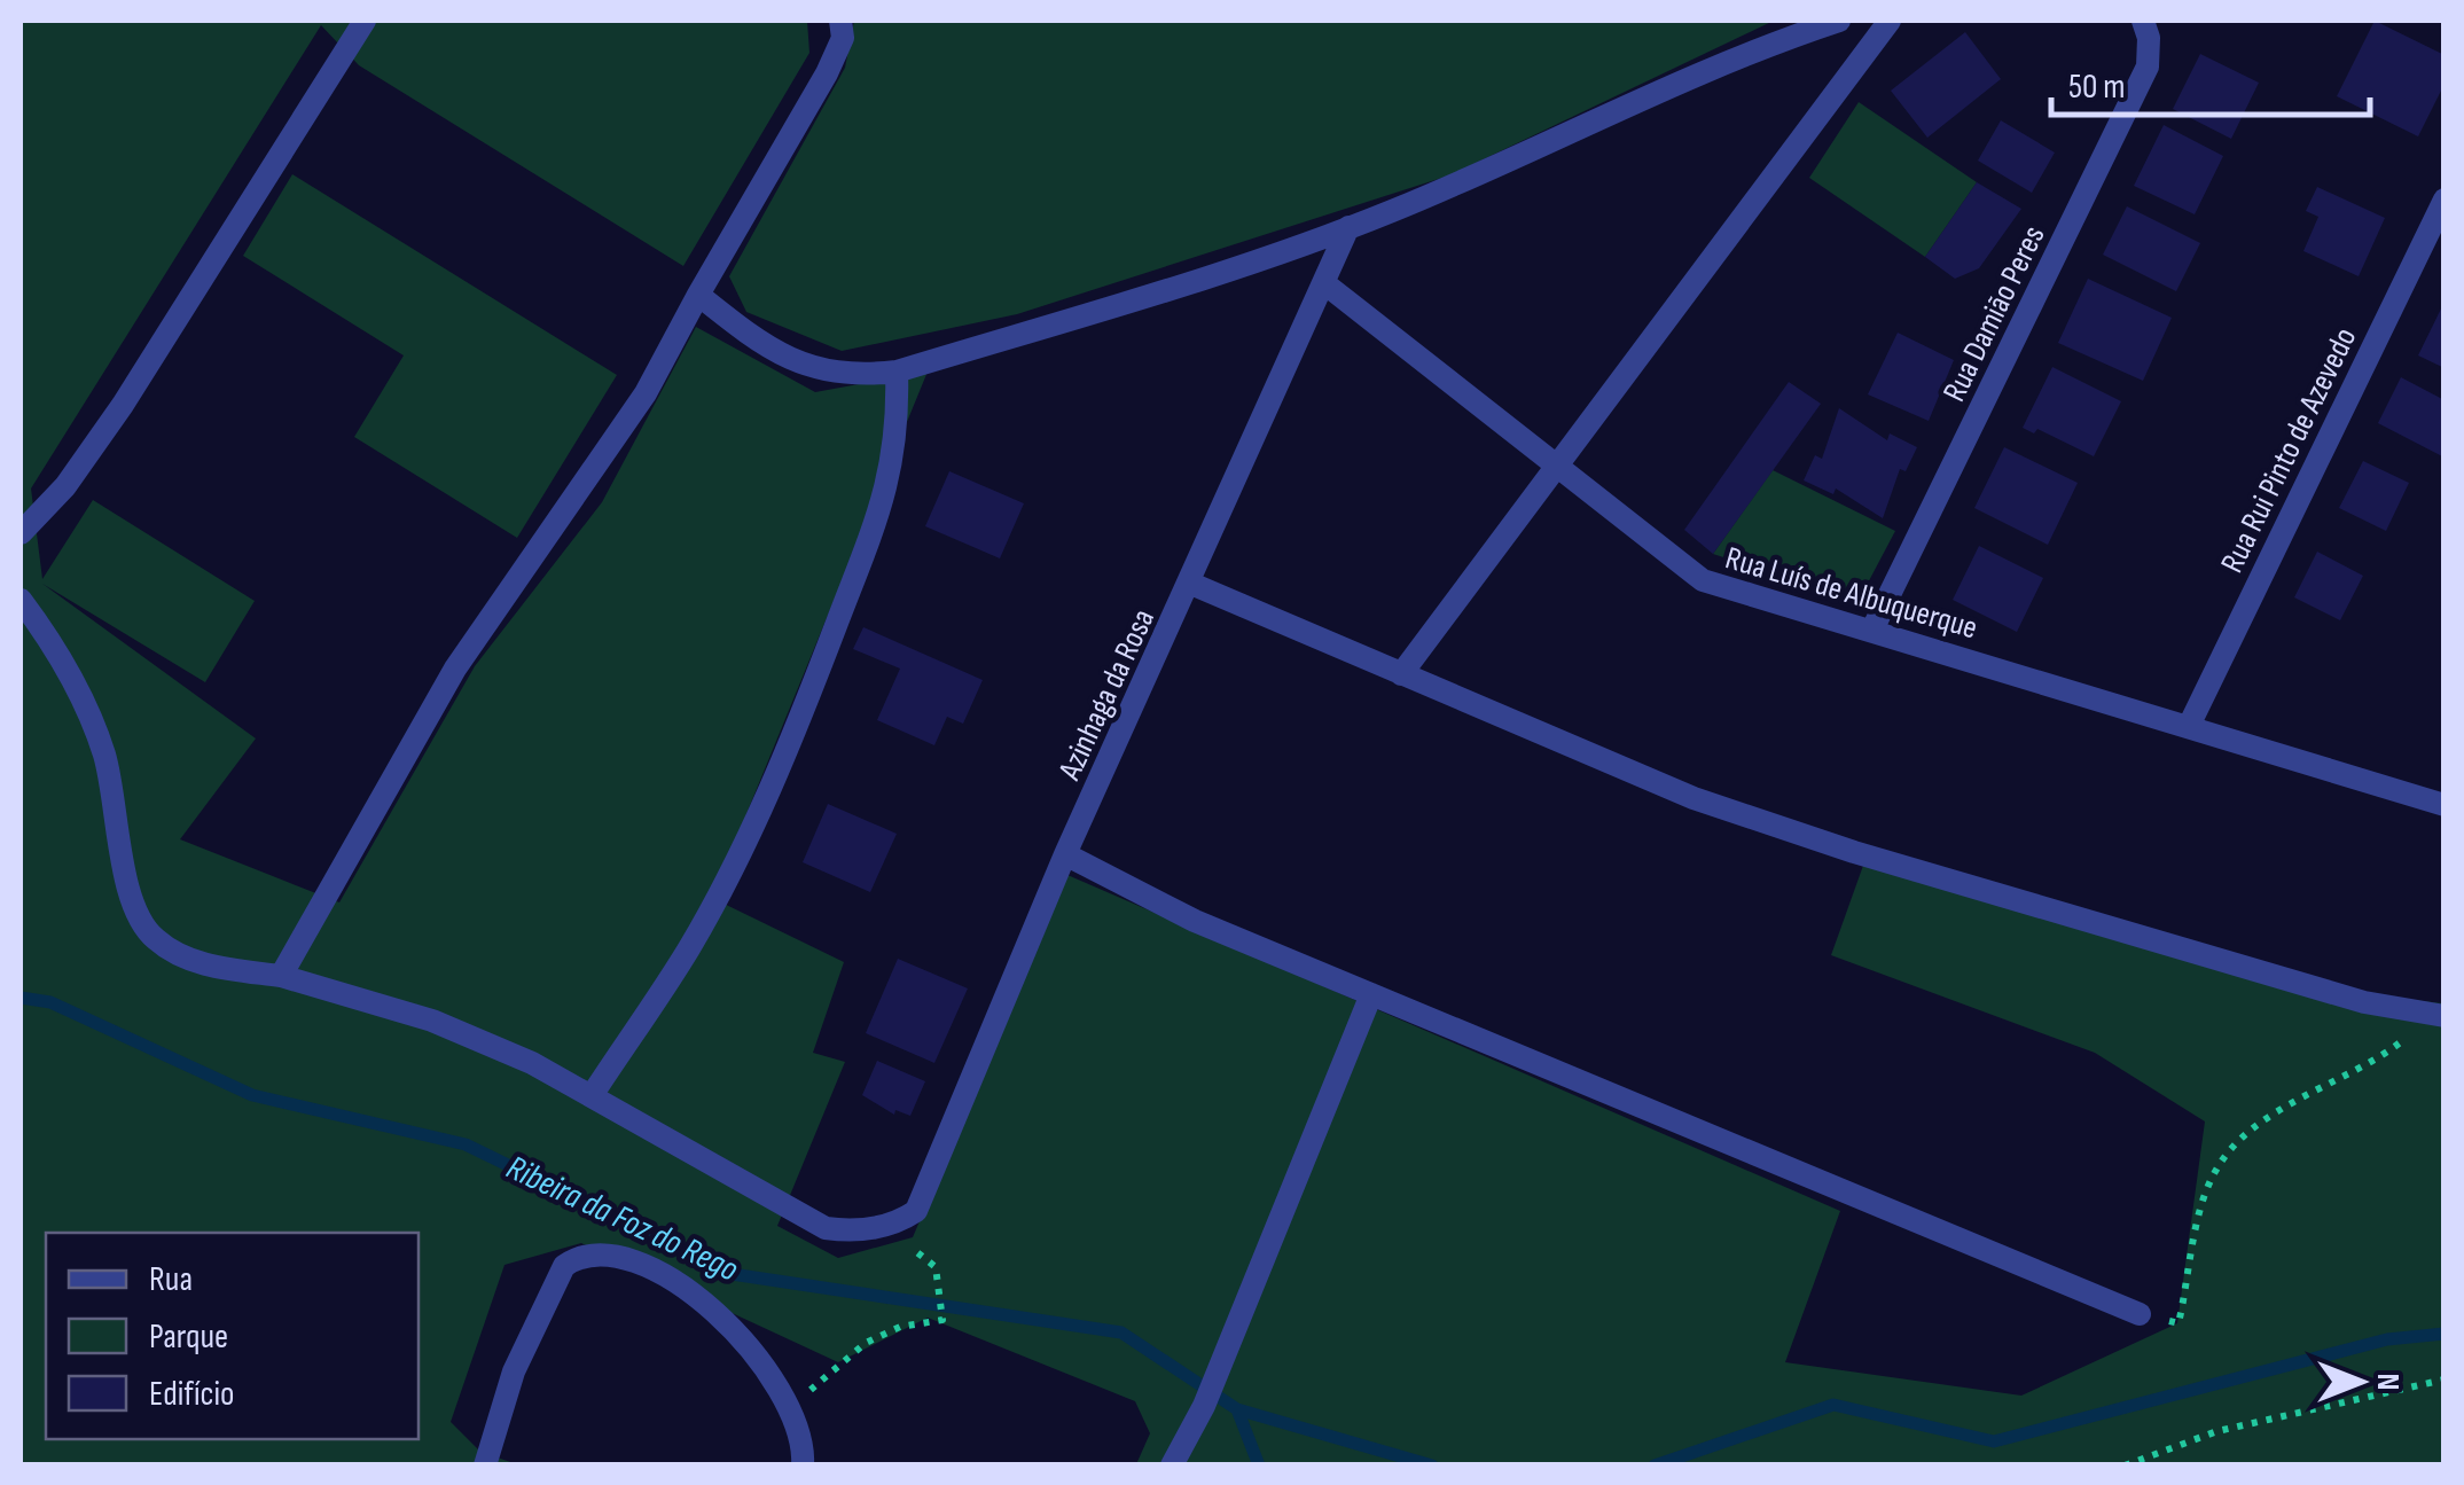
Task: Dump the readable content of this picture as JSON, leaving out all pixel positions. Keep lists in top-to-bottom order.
{
  "streets": {
    "street": [
      "Rua Damião Peres",
      "Rua Rui Pinto de Azevedo",
      "Rua Luís de Albuquerque",
      "Azinhaga da Rosa"
    ]
  },
  "crossings": [
    ["Rua Damião Peres", "Rua Luís de Albuquerque"],
    ["Rua Rui Pinto de Azevedo", "Rua Luís de Albuquerque"],
    ["Rua Luís de Albuquerque", "Azinhaga da Rosa"]
  ],
  "water": ["Ribeira da Foz do Rego"],
  "legend": ["Rua", "Parque", "Edifício"],
  "scale_bar": "50 m",
  "north": "right"
}
